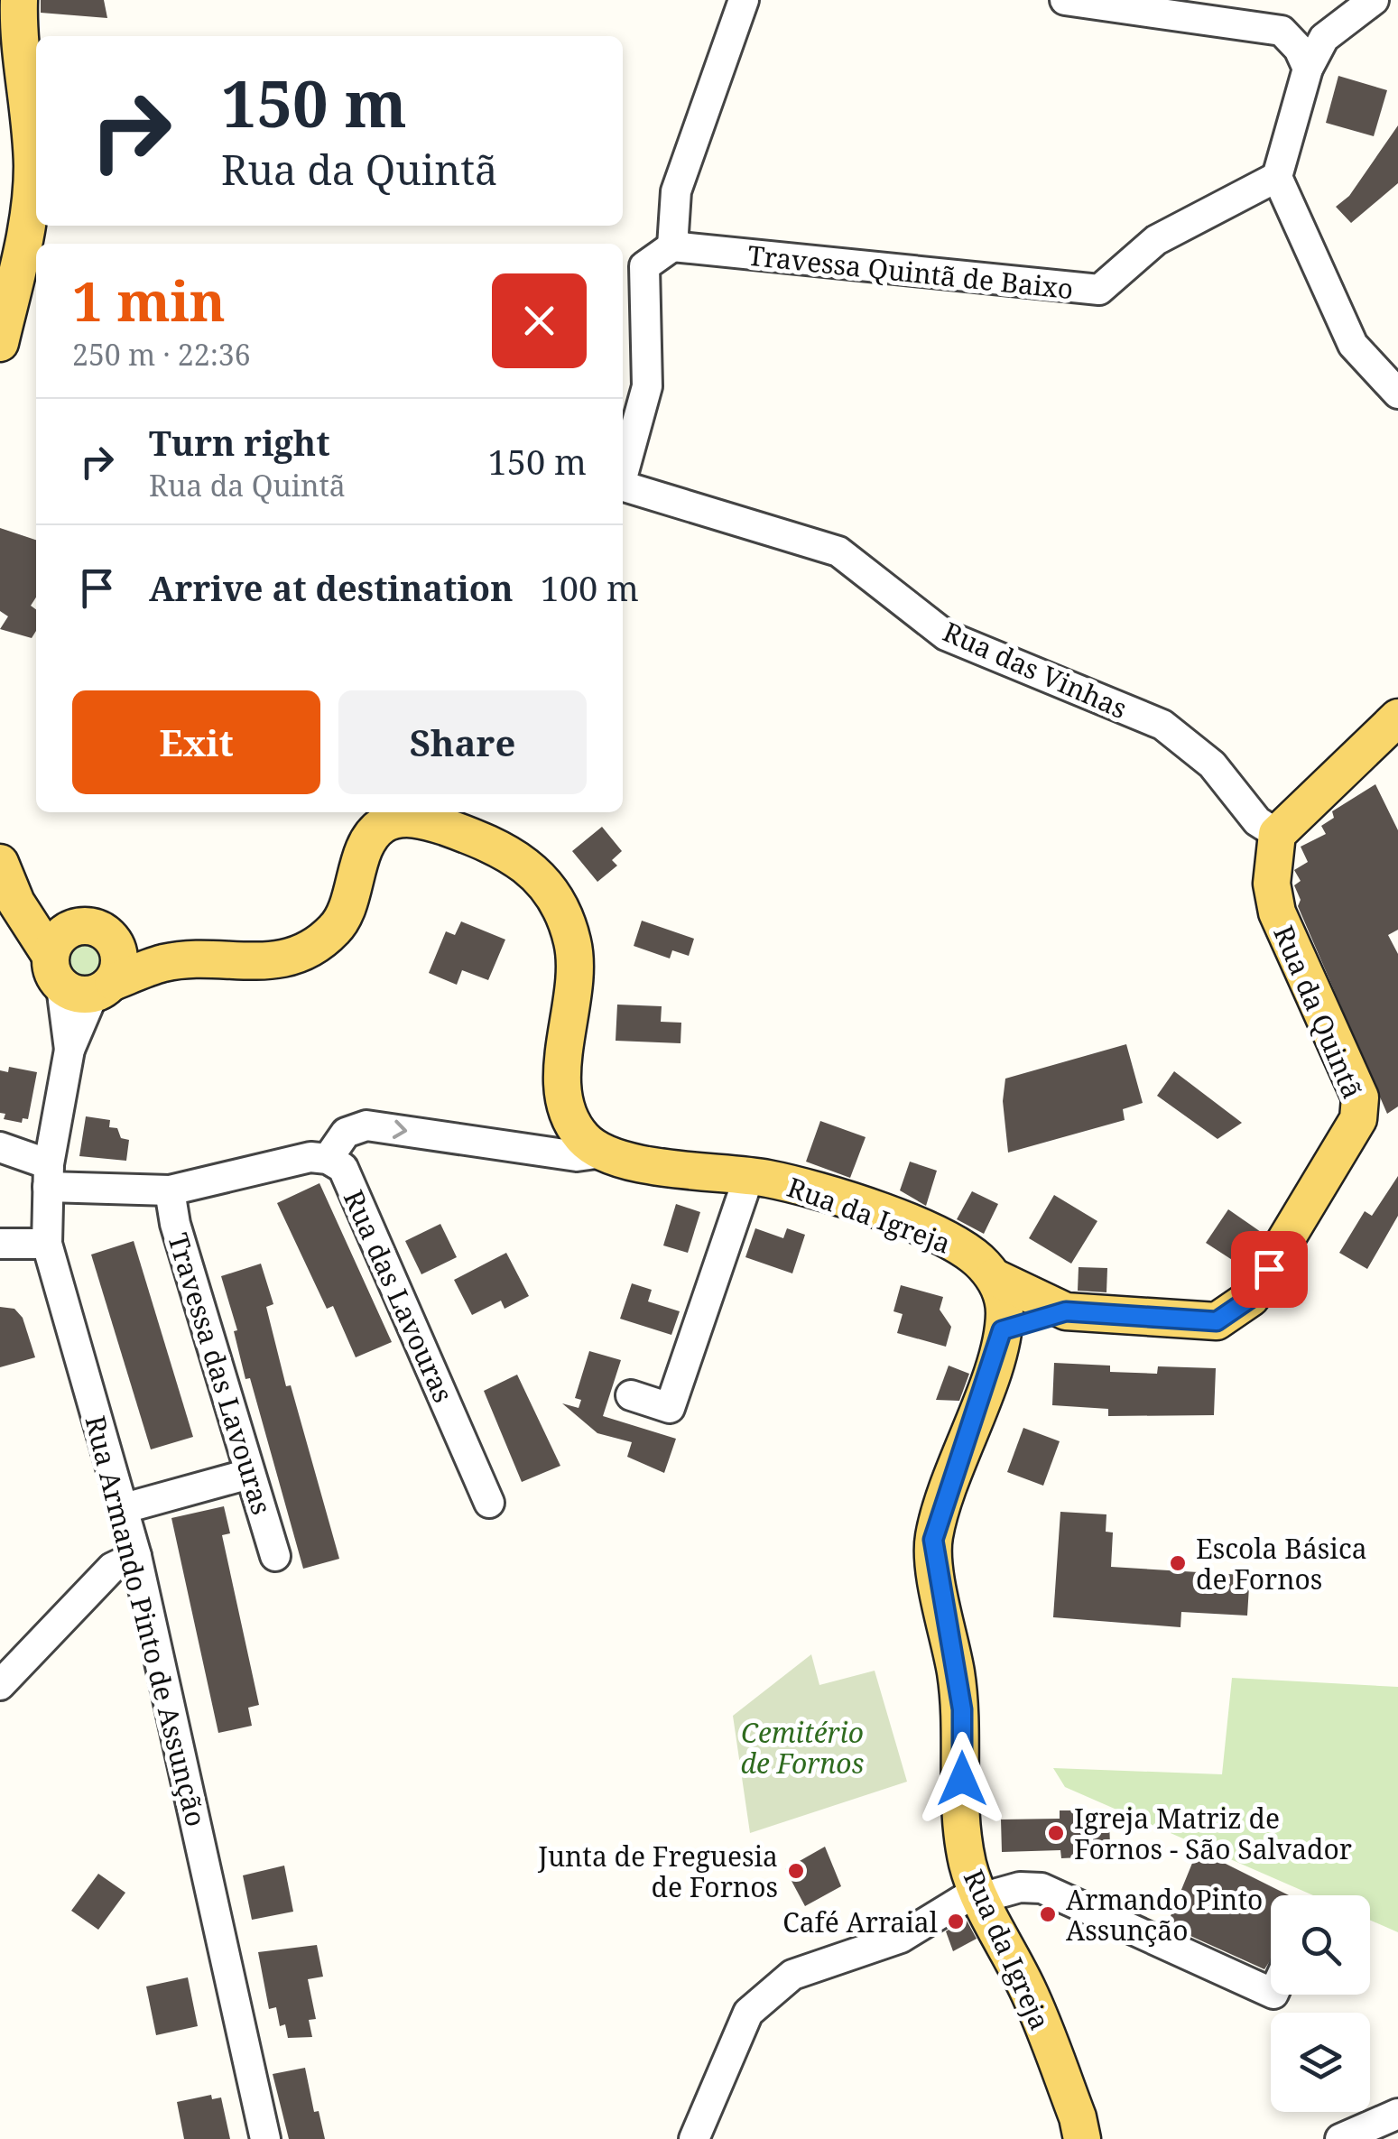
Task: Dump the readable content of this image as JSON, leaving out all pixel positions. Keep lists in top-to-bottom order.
{
  "streets": {
    "main road": ["Rua da Quintã", "Rua da Igreja"],
    "street": [
      "Travessa Quintã de Baixo",
      "Rua das Vinhas",
      "Rua das Lavouras",
      "Travessa das Lavouras",
      "Rua Armando Pinto de Assunção"
    ]
  },
  "crossings": [
    ["Rua das Vinhas", "Rua da Quintã"],
    ["Rua da Quintã", "Rua da Igreja"],
    ["Rua das Lavouras", "Travessa das Lavouras"],
    ["Rua das Lavouras", "Rua Armando Pinto de Assunção"]
  ],
  "parks": ["Cemitério de Fornos"],
  "places": [
    "Escola Básica de Fornos",
    "Igreja Matriz de Fornos - São Salvador",
    "Junta de Freguesia de Fornos",
    "Armando Pinto Assunção",
    "Café Arraial"
  ],
  "page": {
    "turn": ["150 m", "Rua da Quintã"],
    "heading": ["1 min", "250 m · 22:36"],
    "list": [
      {
        "name": "Turn right",
        "note": "Rua da Quintã",
        "value": "150 m"
      },
      {
        "name": "Arrive at destination",
        "value": "100 m"
      }
    ],
    "buttons": ["Exit", "Share"]
  }
}
